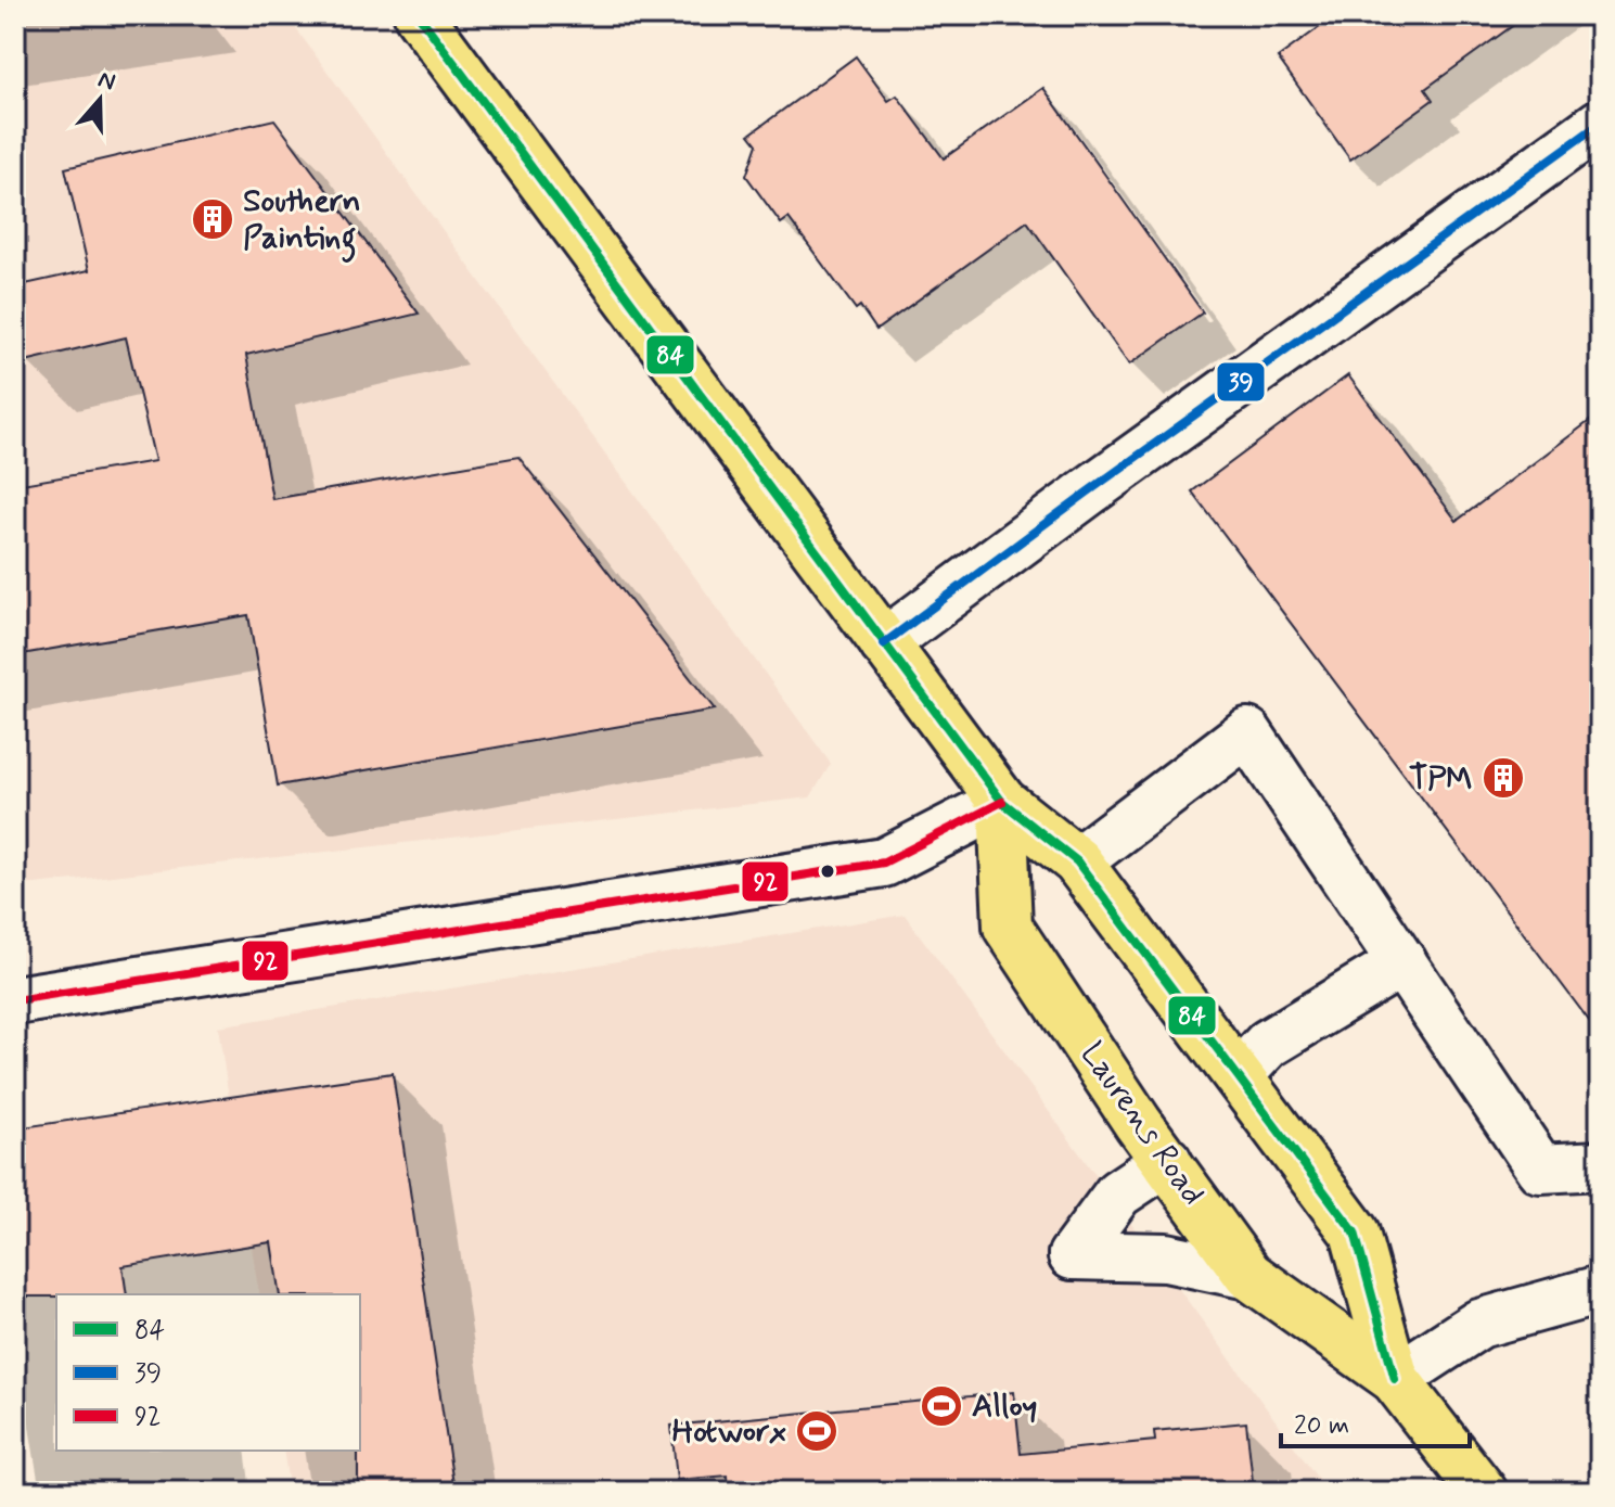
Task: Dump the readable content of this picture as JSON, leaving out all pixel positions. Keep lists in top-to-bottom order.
{
  "streets": {
    "main road": ["Laurens Road"]
  },
  "places": {
    "building": ["Southern Painting", "TPM"],
    "sports": ["Alloy", "Hotworx"]
  },
  "lines": ["transit line 84", "transit line 39", "transit line 92"],
  "legend": ["84", "39", "92"],
  "scale_bar": "20 m",
  "north": "top"
}
